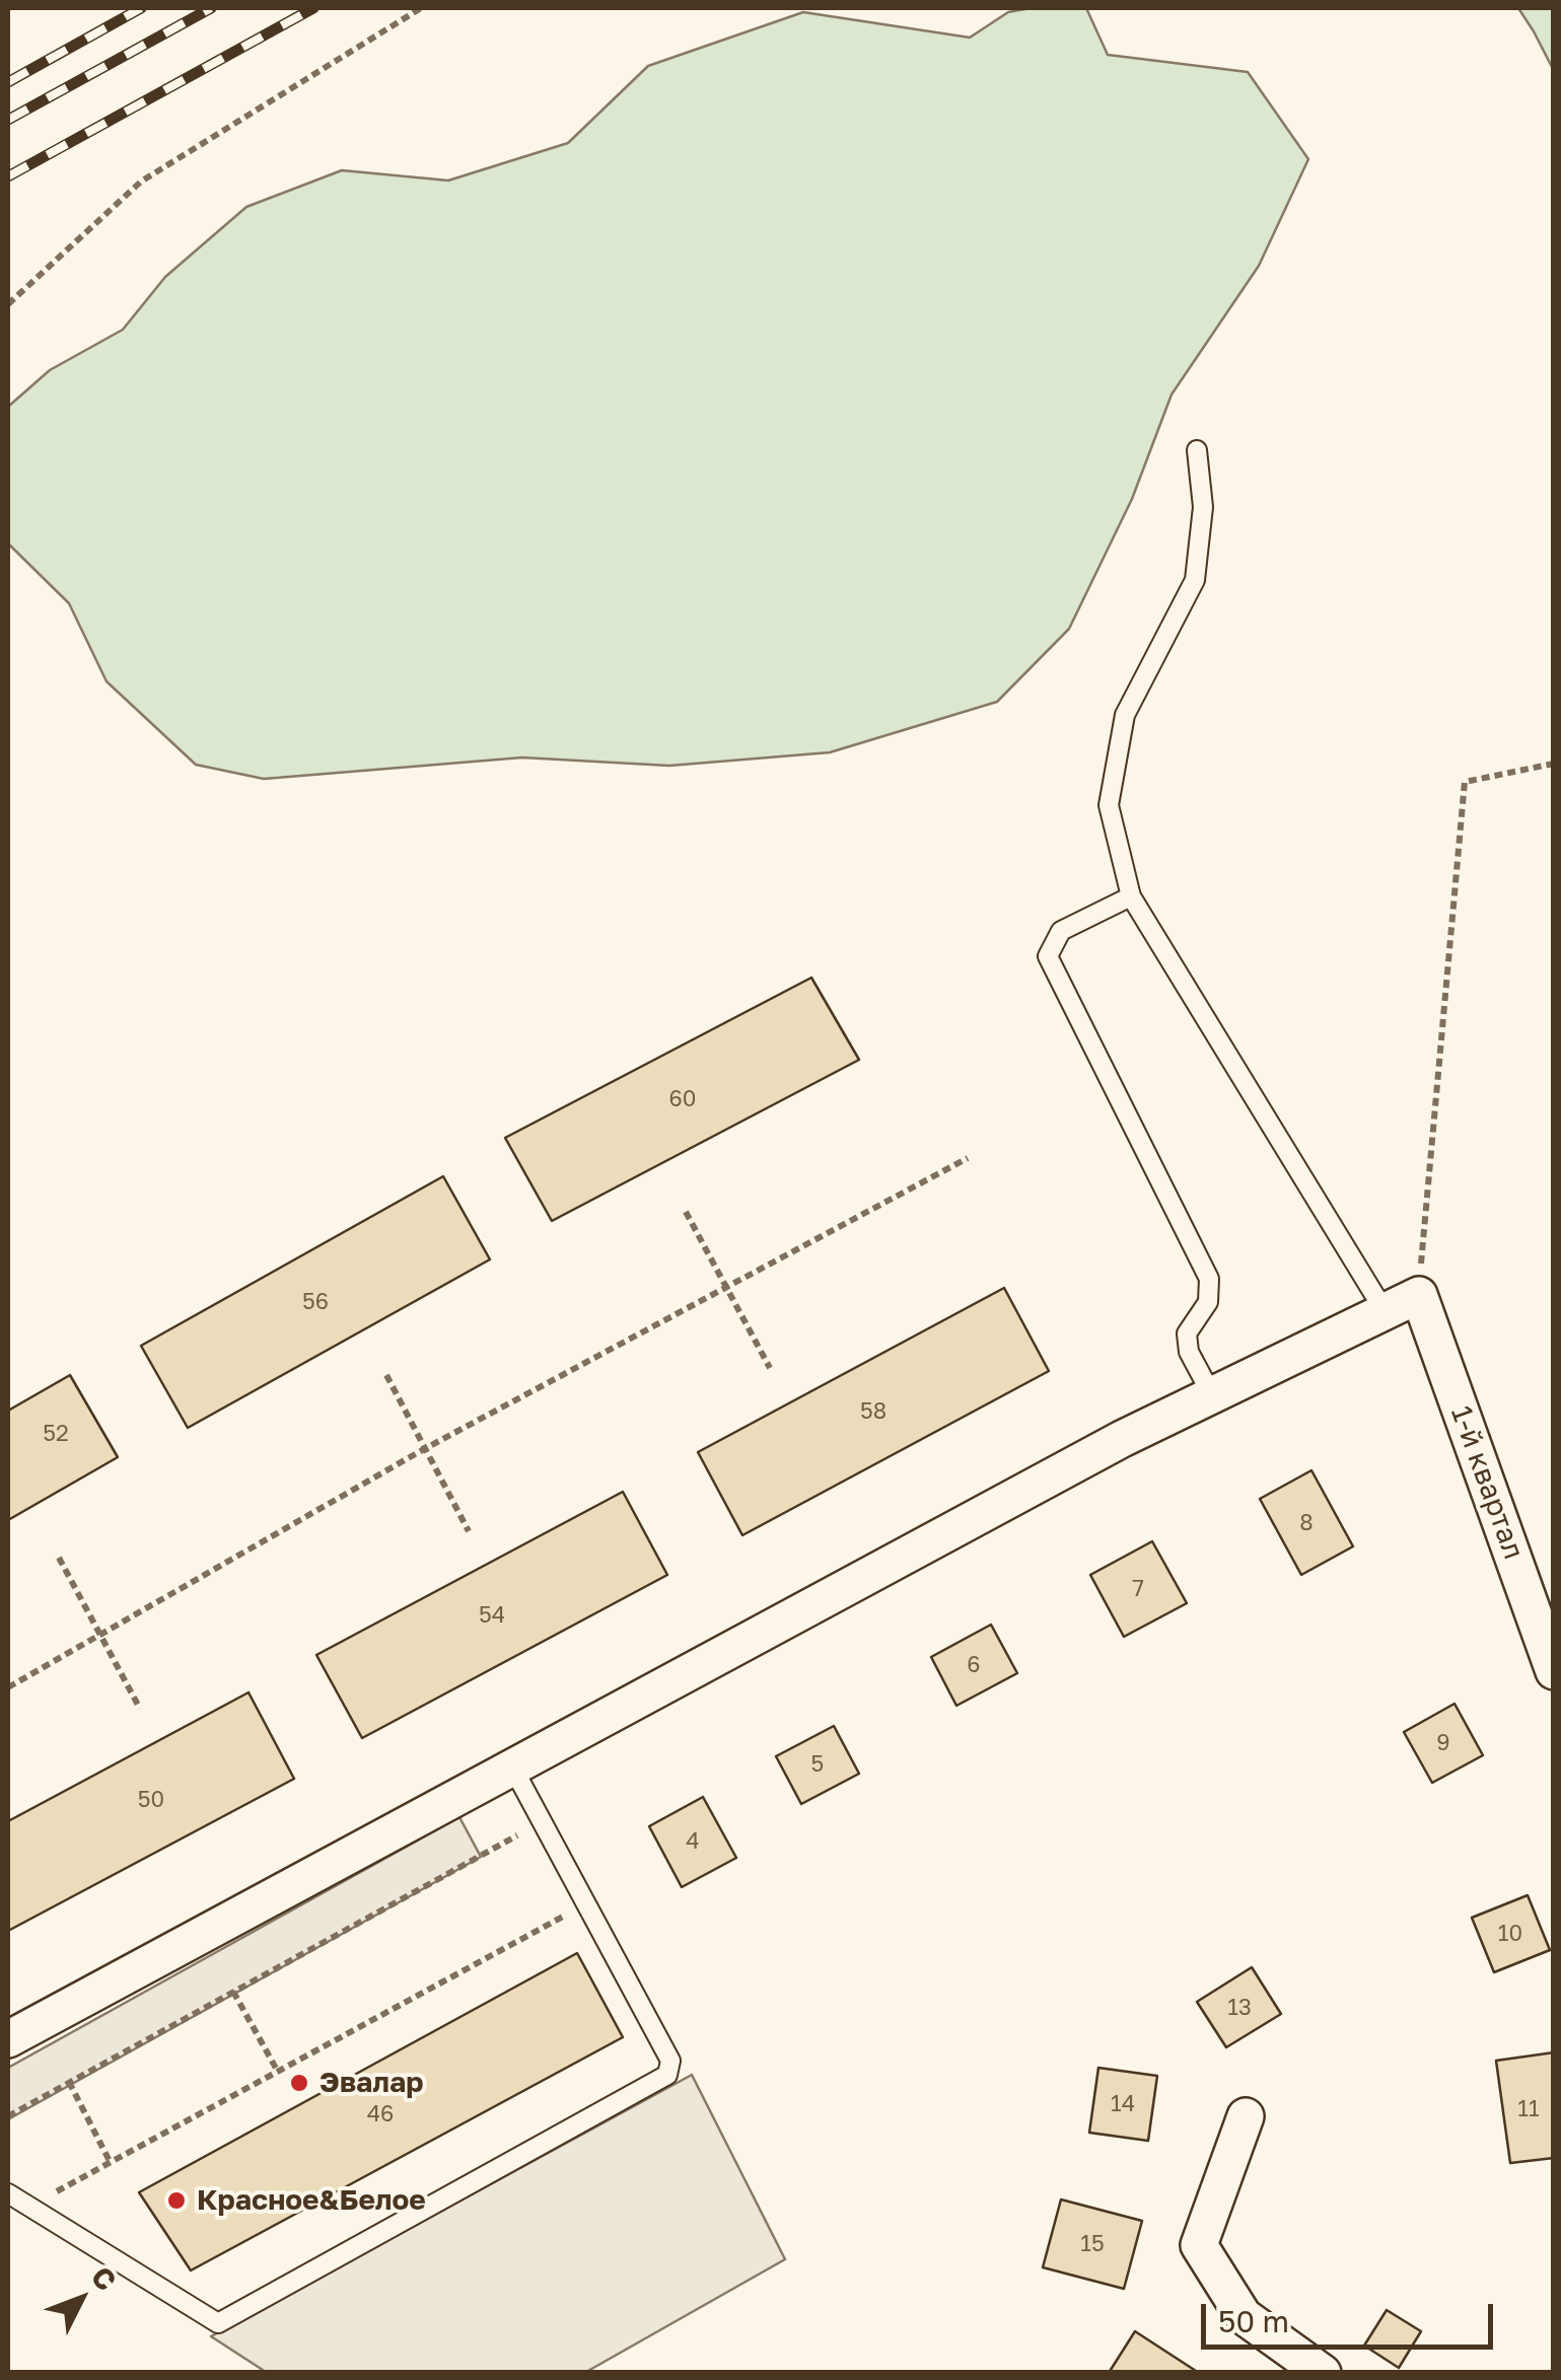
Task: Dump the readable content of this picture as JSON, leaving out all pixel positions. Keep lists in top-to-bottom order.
{
  "streets": {
    "street": ["1-й квартал"]
  },
  "places": ["Эвалар", "Красное&Белое"],
  "house_numbers": [
    "60",
    "56",
    "58",
    "52",
    "8",
    "7",
    "54",
    "6",
    "9",
    "5",
    "50",
    "4",
    "10",
    "13",
    "14",
    "11",
    "46",
    "15"
  ],
  "scale_bar": "50 m",
  "north": "top right"
}
